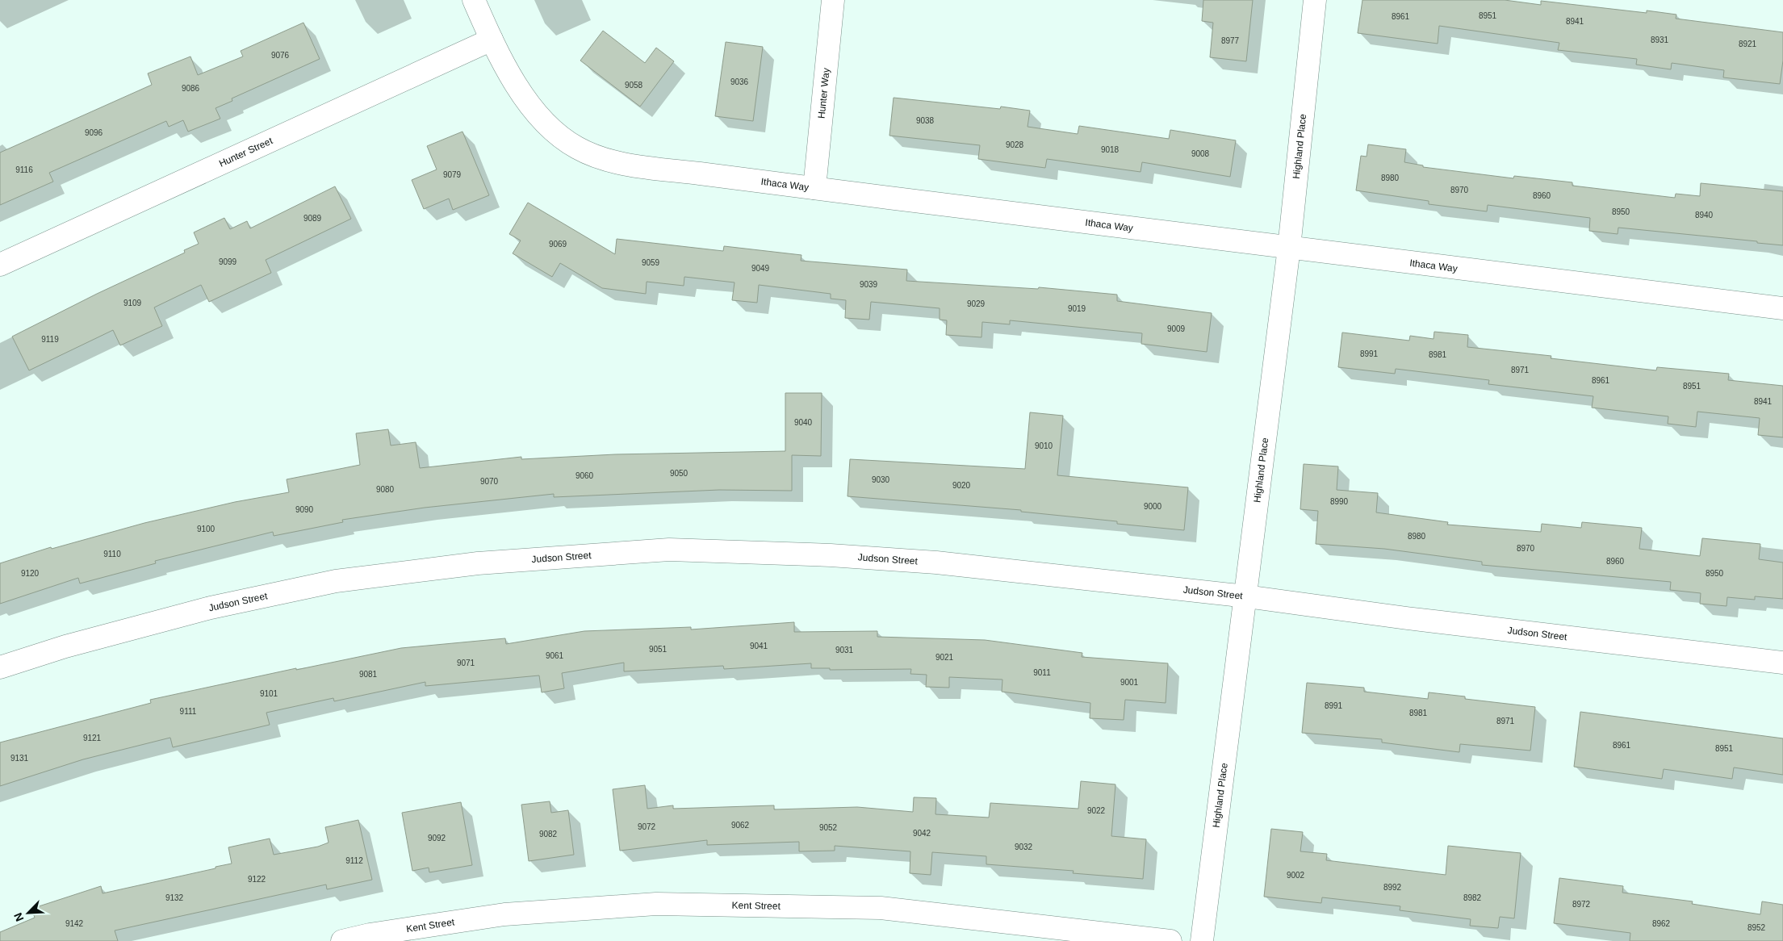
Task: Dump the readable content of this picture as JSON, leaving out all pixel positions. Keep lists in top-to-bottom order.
{
  "streets": {
    "street": [
      "Hunter Way",
      "Highland Place",
      "Hunter Street",
      "Ithaca Way",
      "Judson Street",
      "Kent Street"
    ]
  },
  "crossings": [
    ["Hunter Way", "Ithaca Way"],
    ["Highland Place", "Ithaca Way"],
    ["Highland Place", "Judson Street"],
    ["Hunter Street", "Ithaca Way"]
  ],
  "house_numbers": [
    "8951",
    "8961",
    "8941",
    "8931",
    "8977",
    "8921",
    "9076",
    "9036",
    "9058",
    "9086",
    "9038",
    "9096",
    "9028",
    "9018",
    "9008",
    "9116",
    "9079",
    "8980",
    "8970",
    "8960",
    "8950",
    "8940",
    "9089",
    "9069",
    "9099",
    "9059",
    "9049",
    "9039",
    "9109",
    "9029",
    "9019",
    "9009",
    "9119",
    "8991",
    "8981",
    "8971",
    "8961",
    "8951",
    "8941",
    "9040",
    "9010",
    "9050",
    "9060",
    "9030",
    "9070",
    "9020",
    "9080",
    "8990",
    "9000",
    "9090",
    "9100",
    "8980",
    "8970",
    "9110",
    "8960",
    "9120",
    "8950",
    "9041",
    "9051",
    "9031",
    "9061",
    "9021",
    "9071",
    "9011",
    "9081",
    "9001",
    "9101",
    "8991",
    "9111",
    "8981",
    "8971",
    "9121",
    "8961",
    "8951",
    "9131",
    "9022",
    "9062",
    "9072",
    "9052",
    "9042",
    "9082",
    "9092",
    "9032",
    "9112",
    "9002",
    "9122",
    "8992",
    "9132",
    "8982",
    "8972",
    "9142",
    "8962",
    "8952"
  ],
  "north": "bottom left"
}
